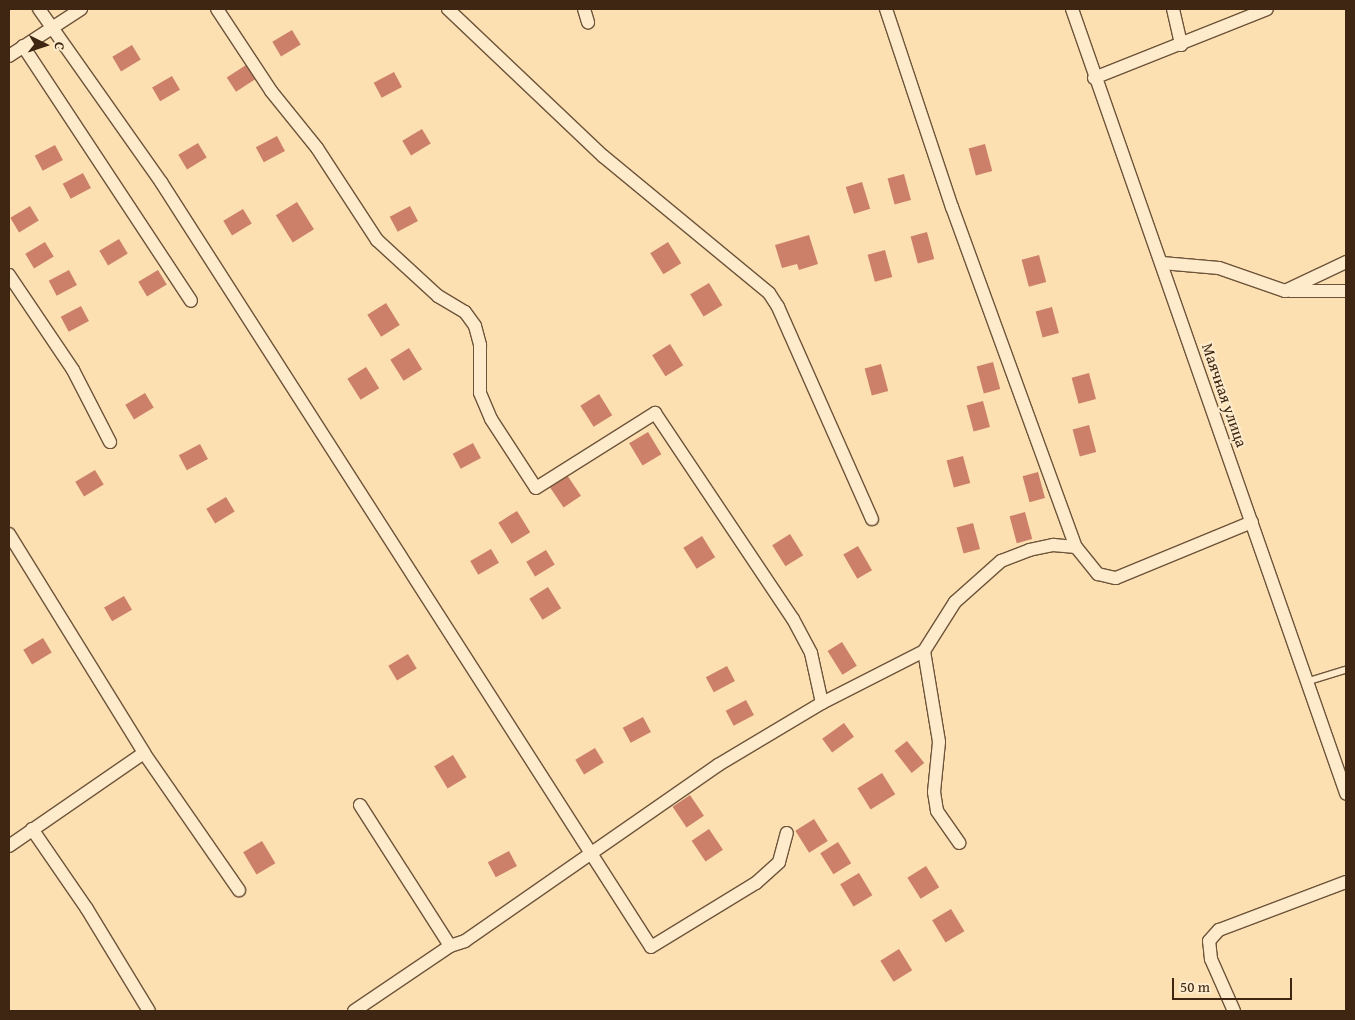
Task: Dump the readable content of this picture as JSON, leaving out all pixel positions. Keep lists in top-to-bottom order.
{
  "streets": {
    "street": ["Маячная улица"]
  },
  "scale_bar": "50 m",
  "north": "right"
}
